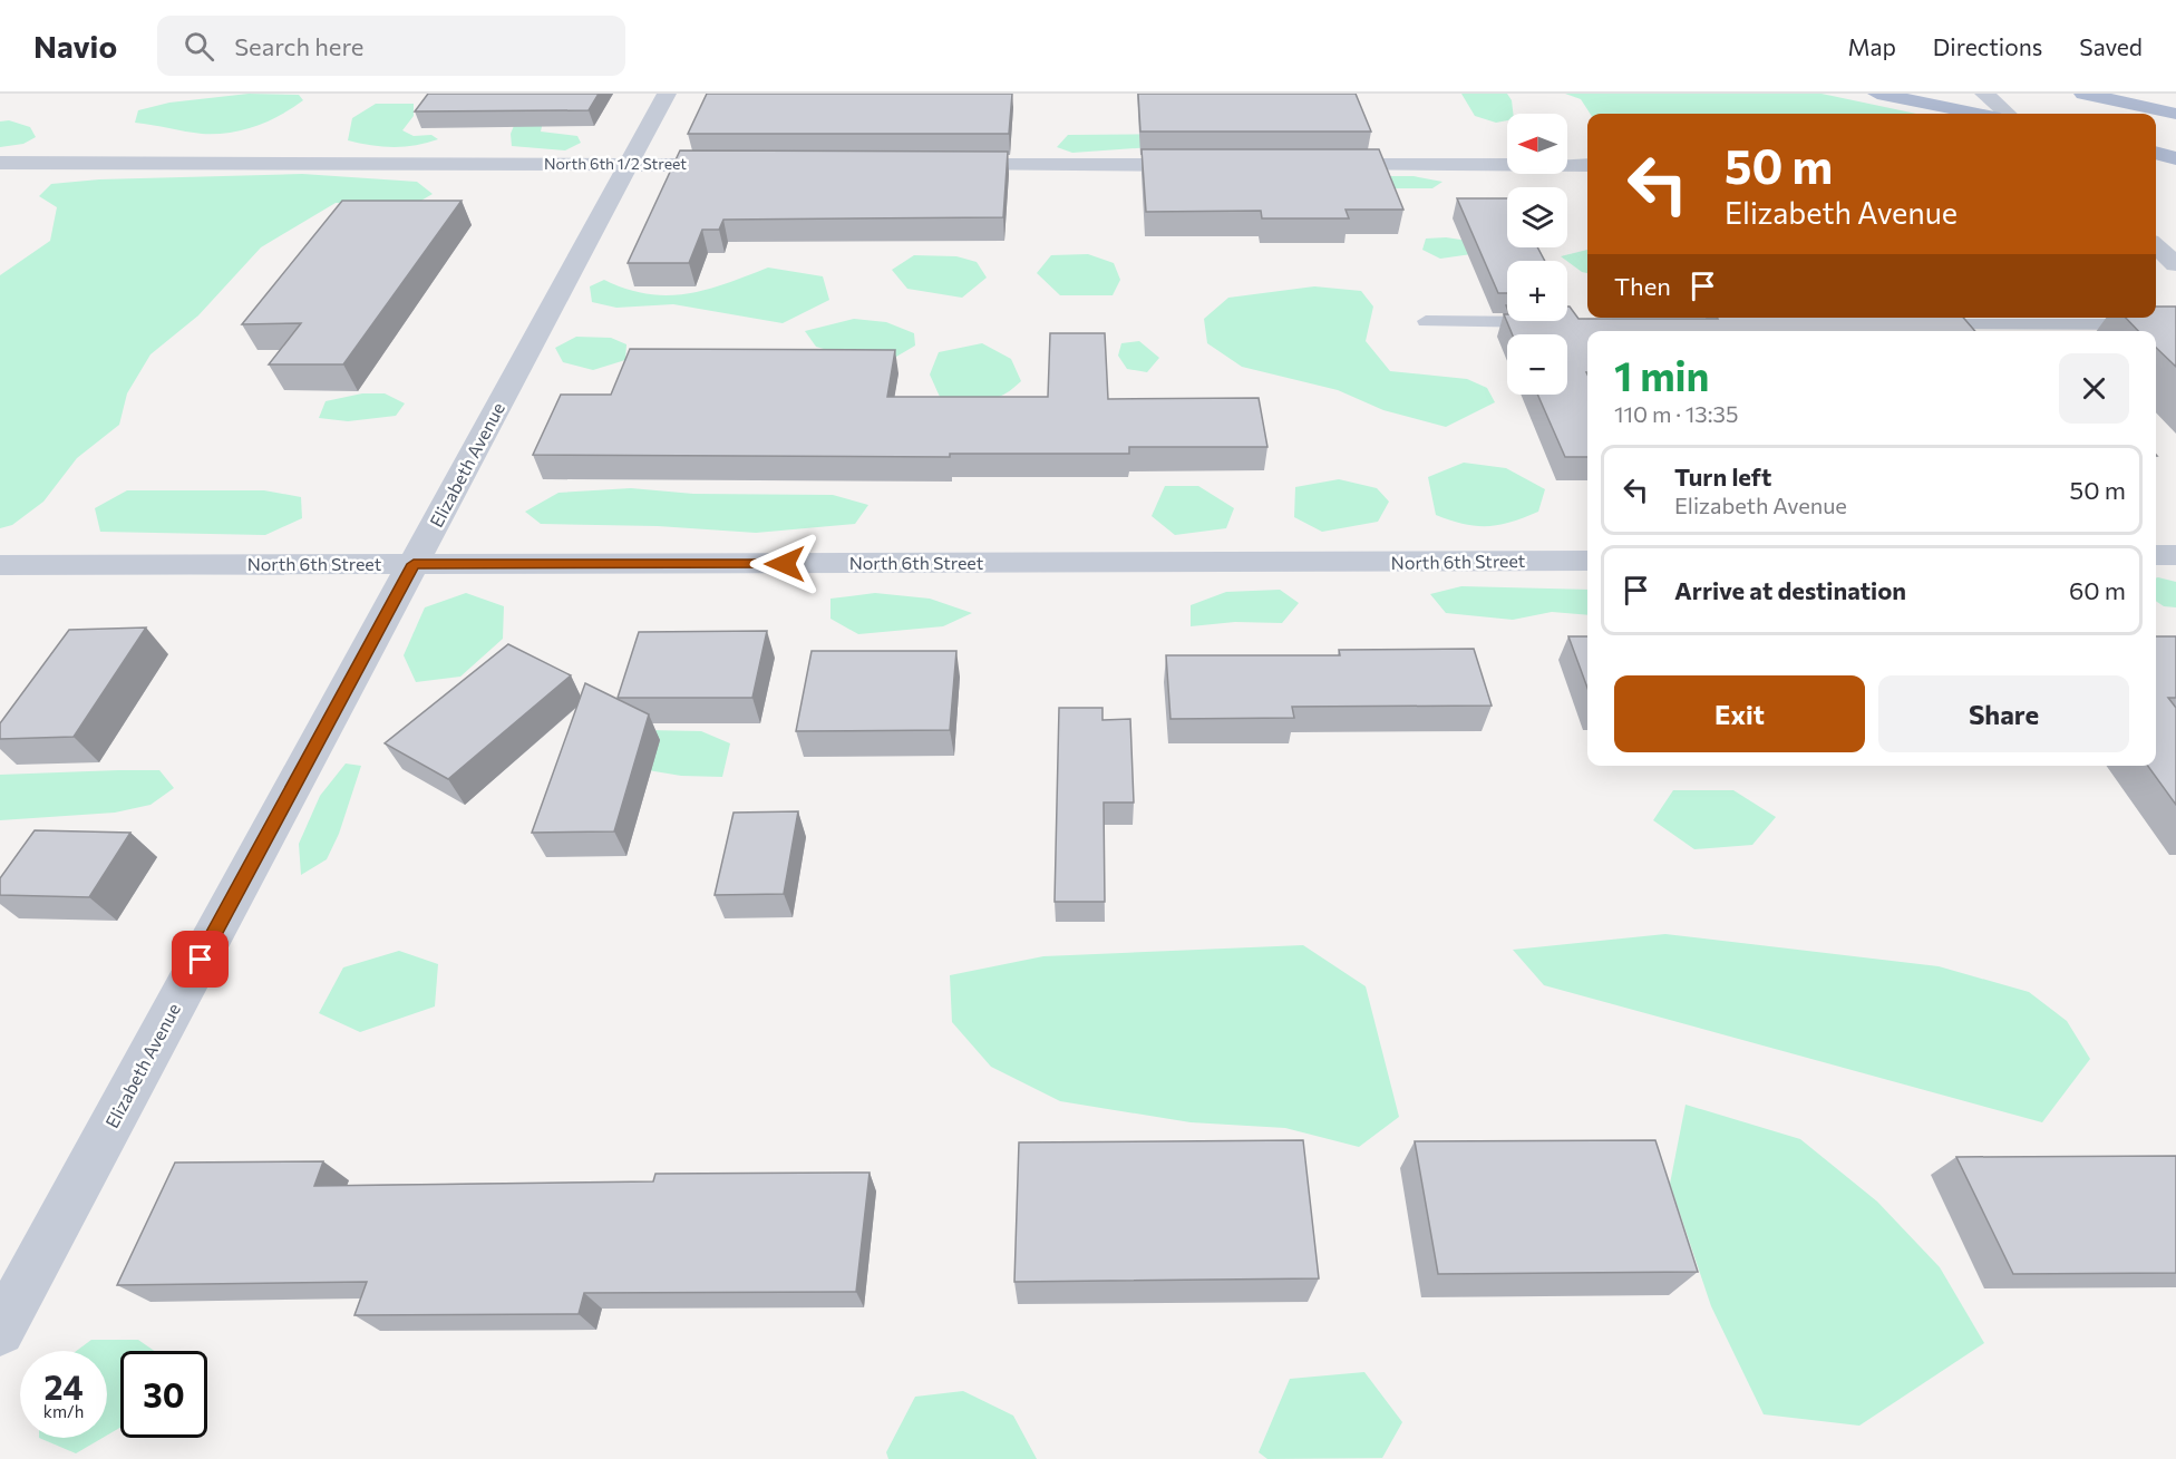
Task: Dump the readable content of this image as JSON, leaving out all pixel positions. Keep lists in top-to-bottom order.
{
  "streets": {
    "street": ["North 6th 1/2 Street", "Elizabeth Avenue", "North 6th Street"]
  },
  "crossings": [
    ["North 6th 1/2 Street", "Elizabeth Avenue"],
    ["Elizabeth Avenue", "North 6th Street"]
  ],
  "north": "left",
  "page": {
    "header": "Navio",
    "search": "Search here",
    "nav": ["Map", "Directions", "Saved"],
    "map_buttons": ["+", "−"],
    "turn": ["50 m", "Elizabeth Avenue"],
    "then": "Then",
    "heading": ["1 min", "110 m · 13:35"],
    "list": [
      {
        "name": "Turn left",
        "note": "Elizabeth Avenue",
        "value": "50 m"
      },
      {
        "name": "Arrive at destination",
        "value": "60 m"
      }
    ],
    "buttons": ["Exit", "Share"],
    "speed": "24 km/h",
    "limit": "30"
  }
}
